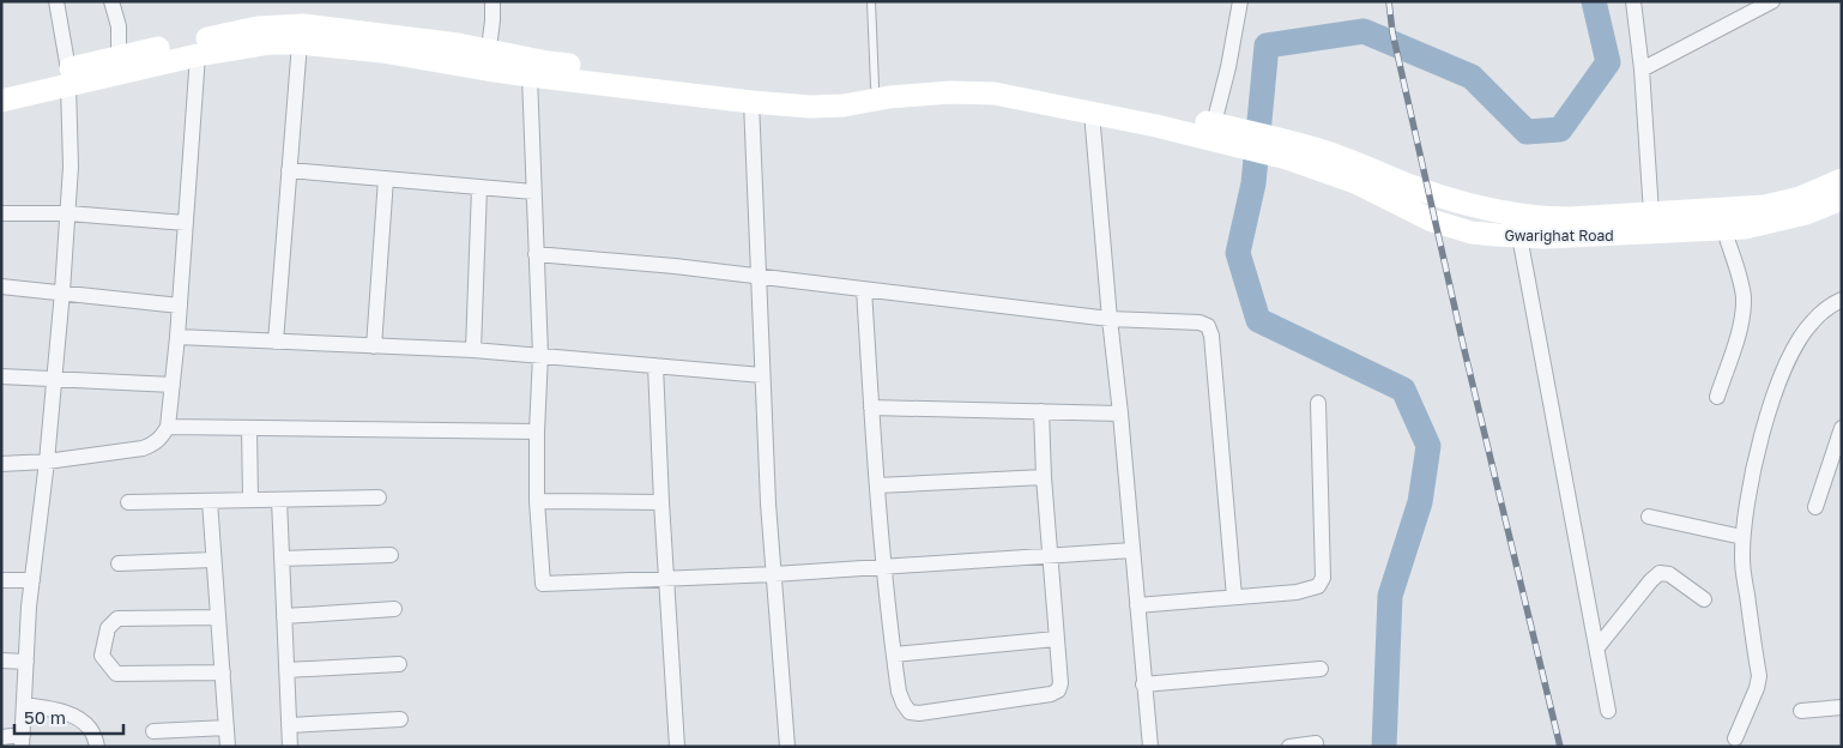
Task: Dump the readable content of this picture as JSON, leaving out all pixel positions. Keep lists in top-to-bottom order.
{
  "streets": {
    "street": ["Gwarighat Road"]
  },
  "scale_bar": "50 m"
}
